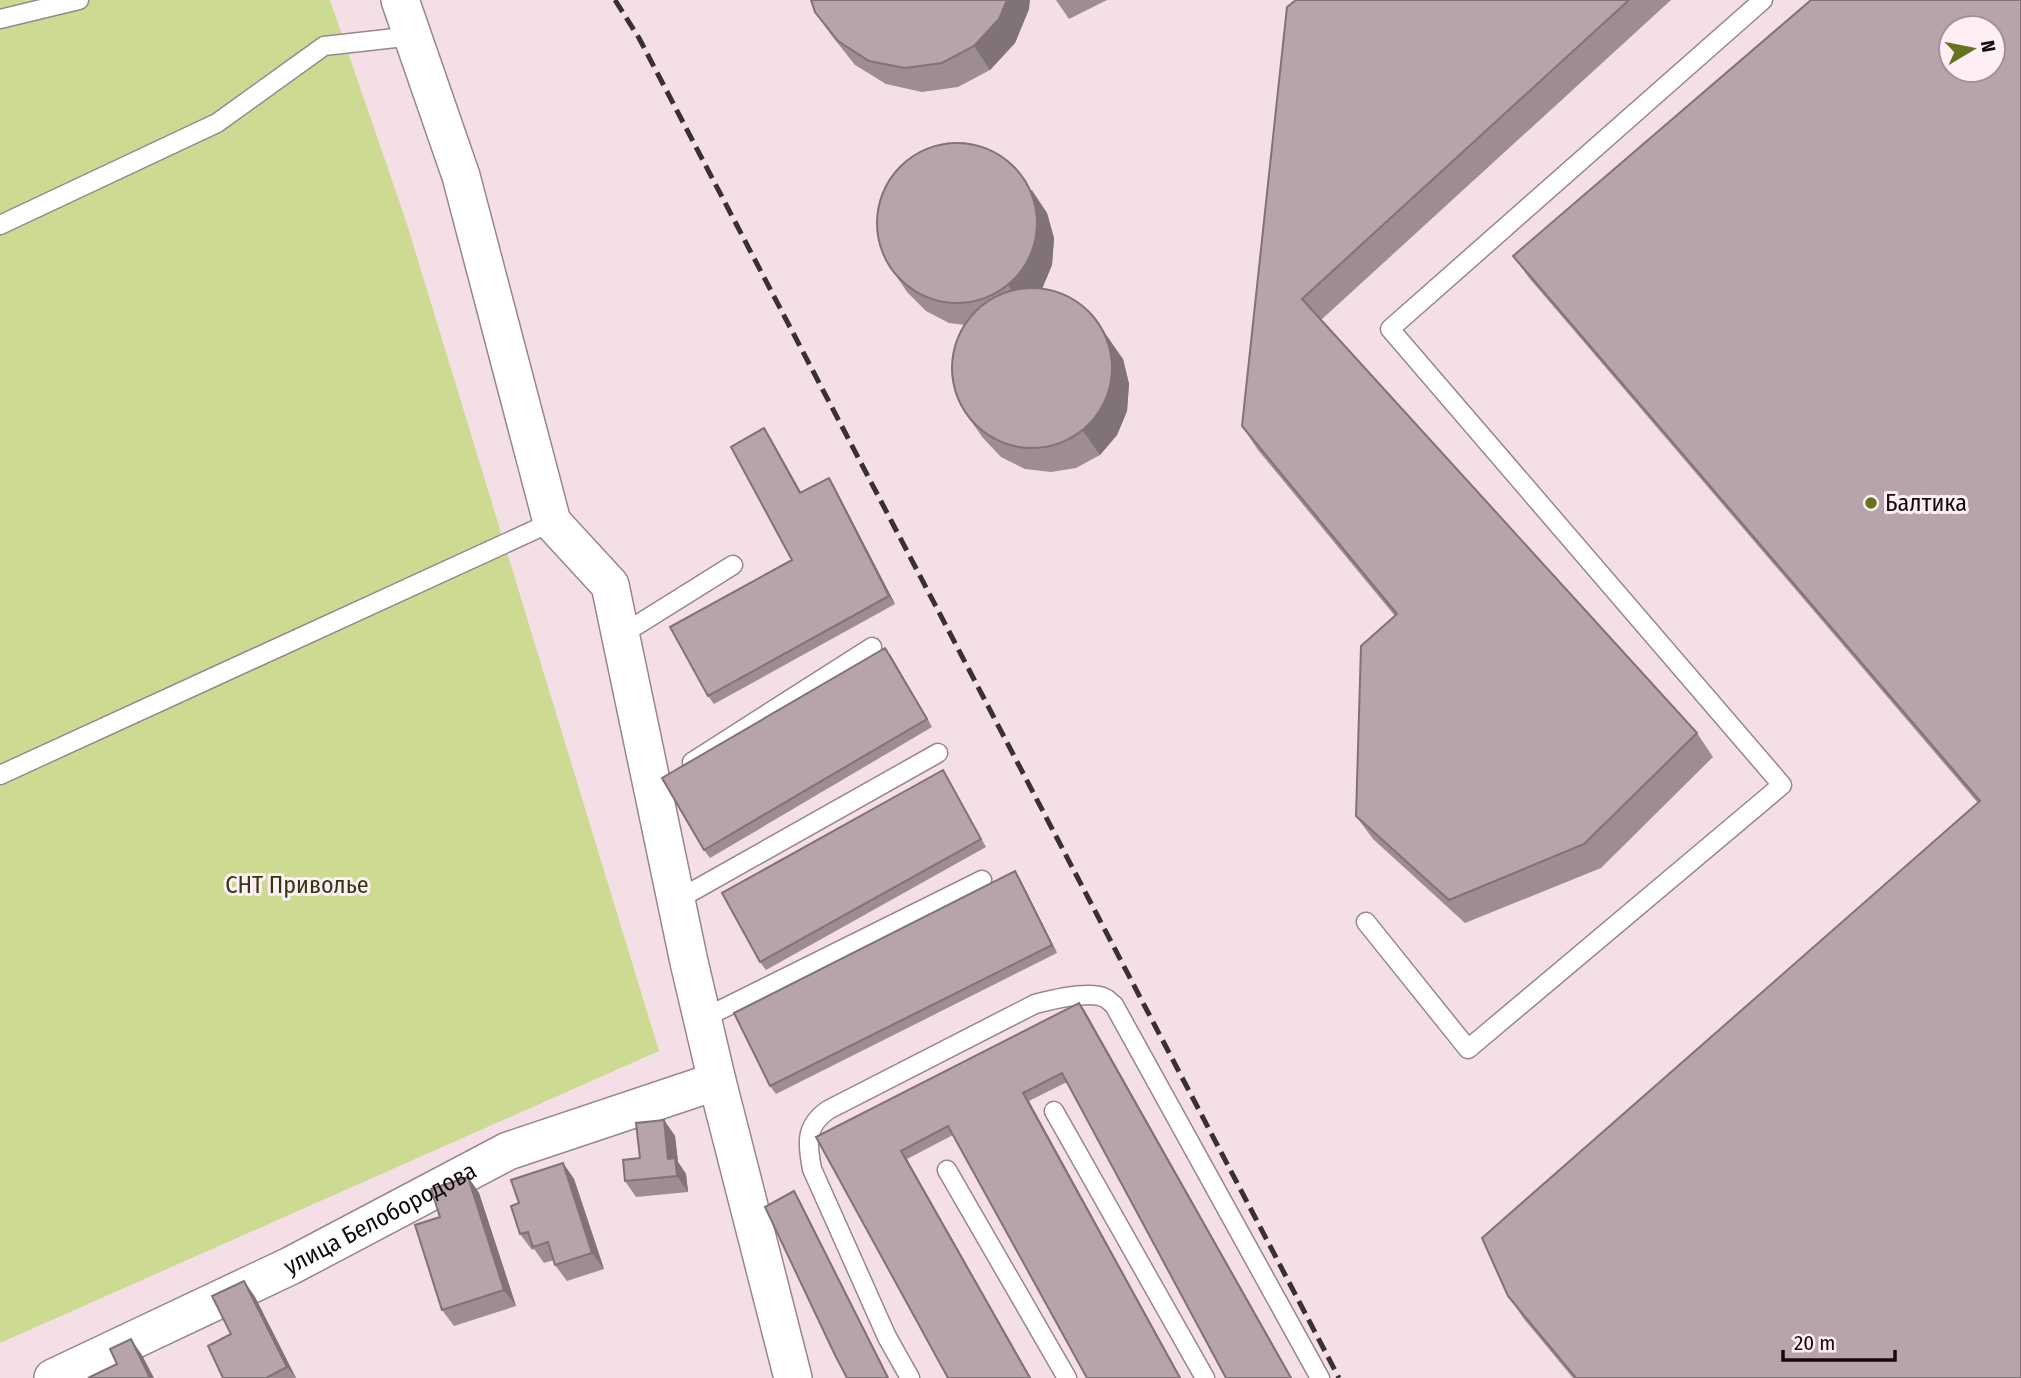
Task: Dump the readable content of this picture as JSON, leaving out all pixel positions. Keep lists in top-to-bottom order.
{
  "streets": {
    "street": ["улица Белобородова"]
  },
  "parks": ["СНТ Приволье"],
  "places": ["Балтика"],
  "scale_bar": "20 m",
  "north": "right"
}
